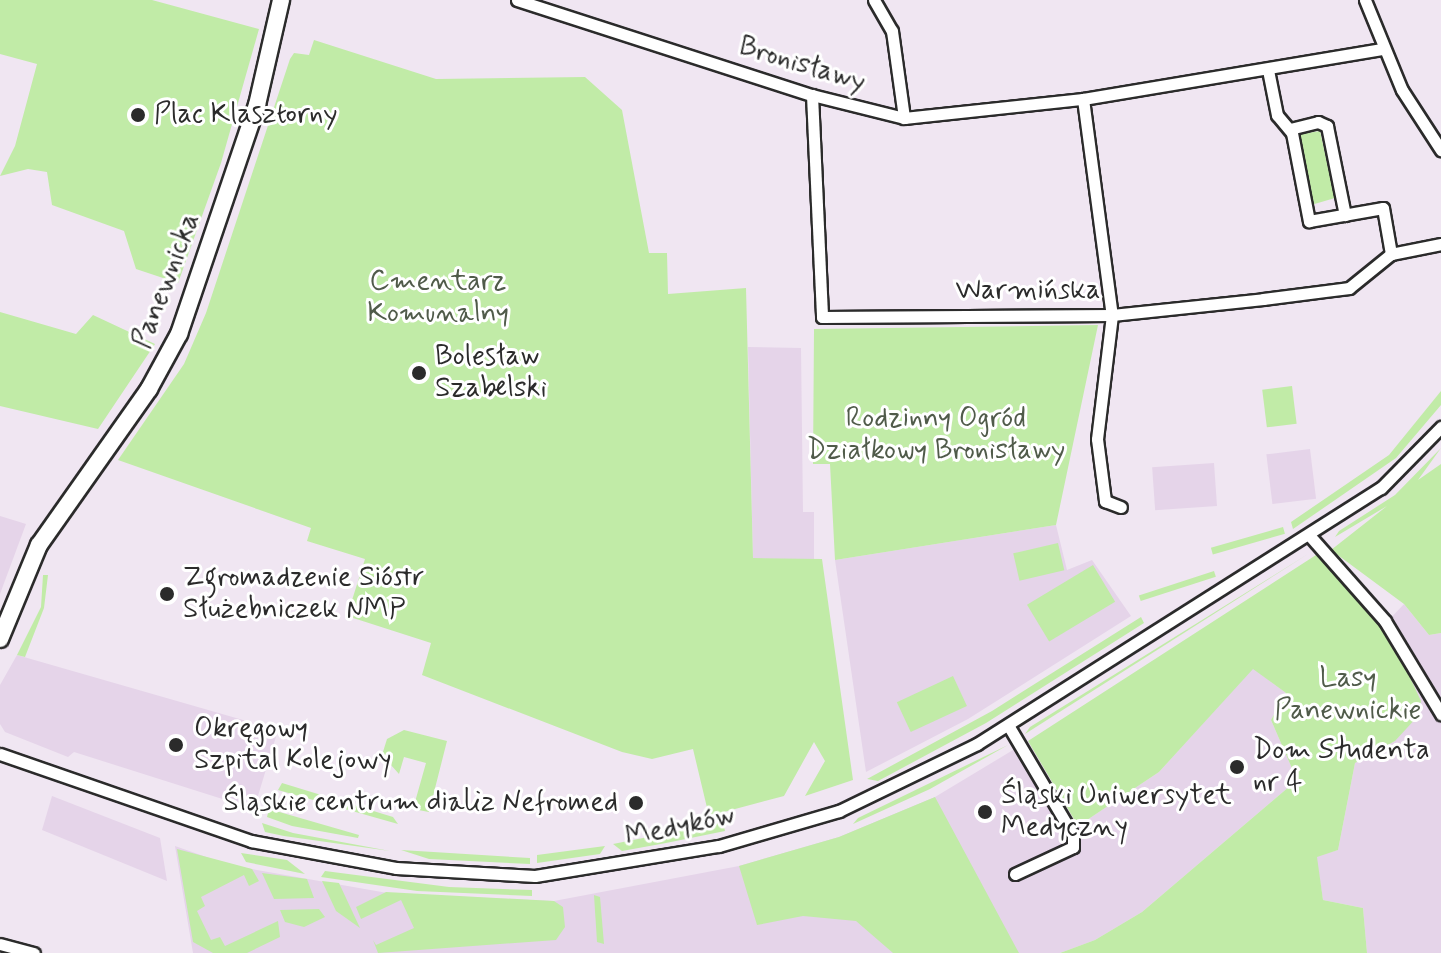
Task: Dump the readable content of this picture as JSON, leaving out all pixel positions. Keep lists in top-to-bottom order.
{
  "streets": {
    "street": [
      "Bronisławy",
      "Panewnicka",
      "Warmińska",
      "Medyków"
    ]
  },
  "crossings": [
    ["Bronisławy", "Warmińska"]
  ],
  "parks": ["Cmentarz Komunalny", "Rodzinny Ogród Działkowy Bronisławy", "Lasy Panewnickie"],
  "places": [
    "Plac Klasztorny",
    "Bolesław Szabelski",
    "Zgromadzenie Sióstr Służebniczek NMP",
    "Okręgowy Szpital Kolejowy",
    "Dom Studenta nr 4",
    "Śląskie centrum dializ Nefromed",
    "Śląski Uniwersytet Medyczny"
  ]
}
